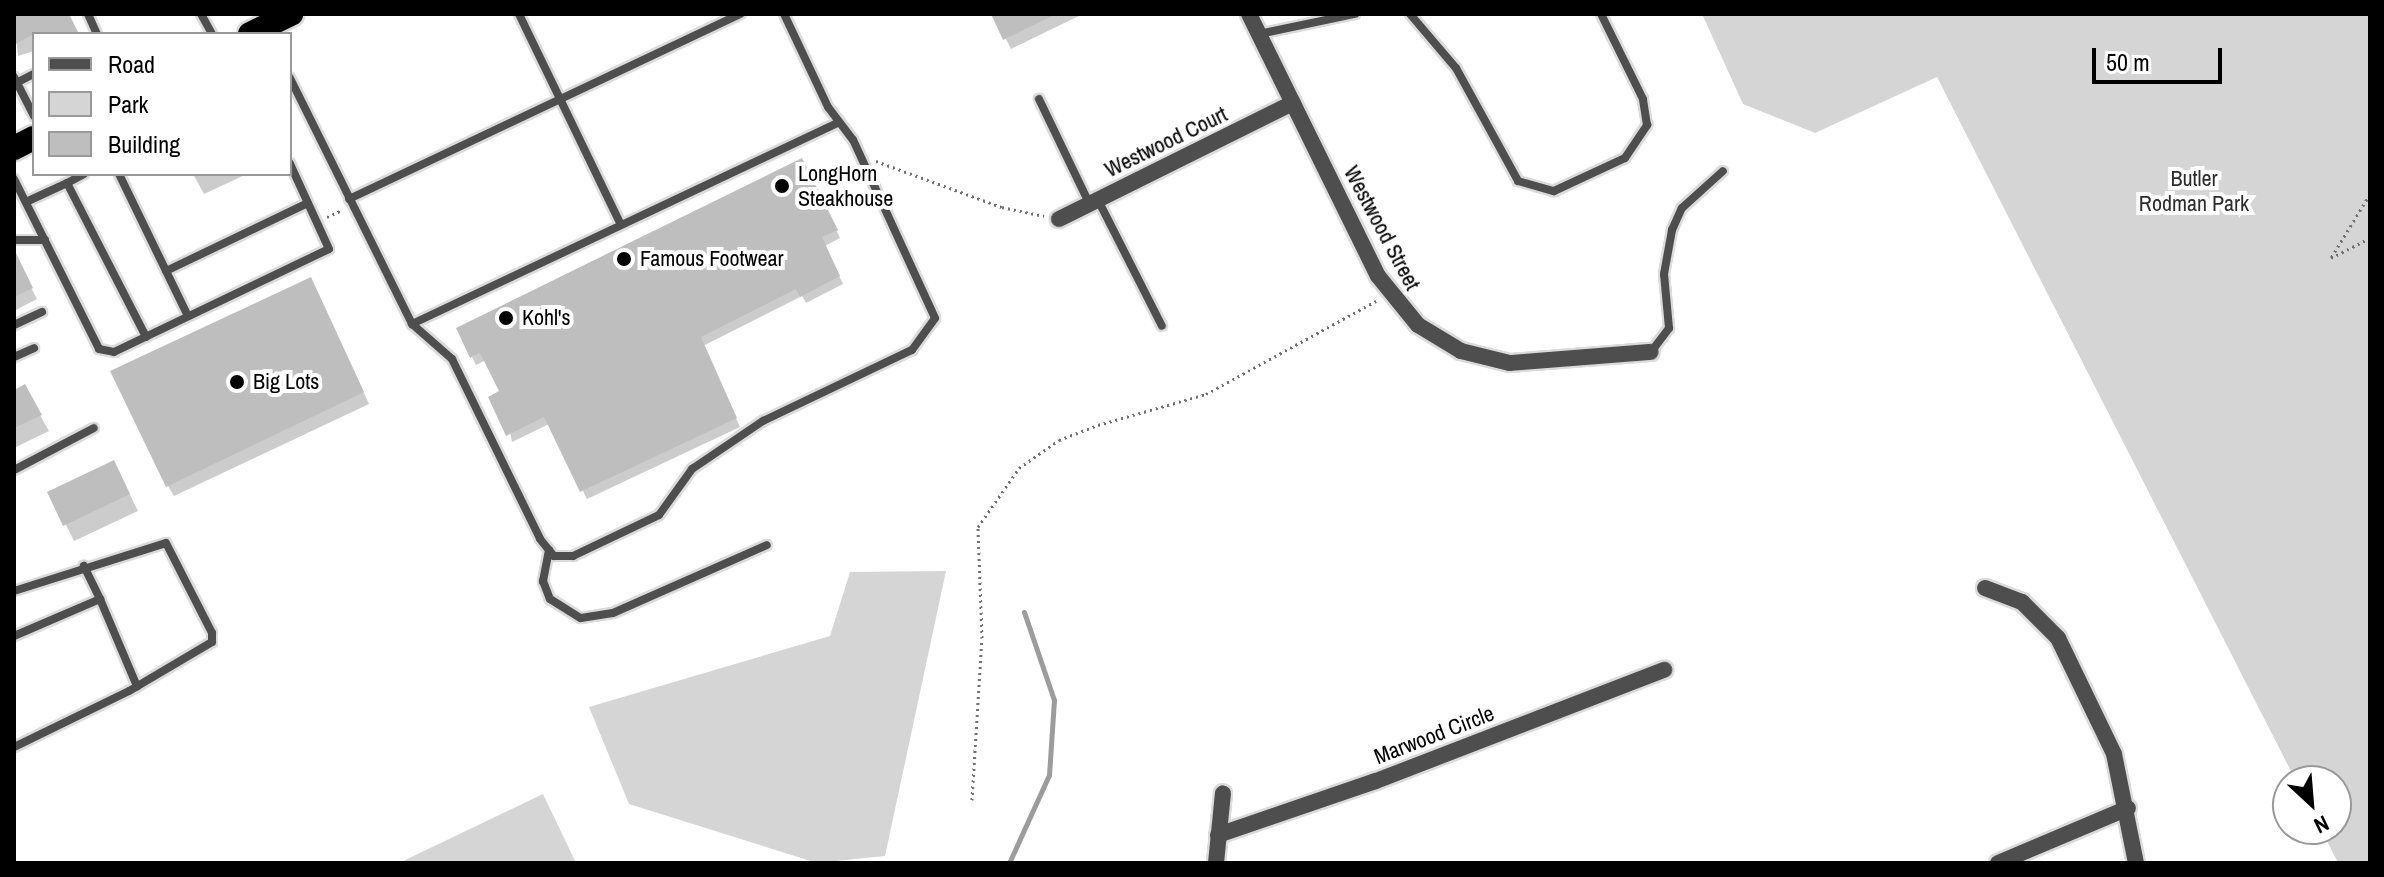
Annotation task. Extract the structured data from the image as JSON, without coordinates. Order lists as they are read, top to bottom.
{
  "streets": {
    "street": ["Westwood Court", "Westwood Street", "Marwood Circle"]
  },
  "crossings": [
    ["Westwood Court", "Westwood Street"]
  ],
  "parks": ["Butler Rodman Park"],
  "places": [
    "LongHorn Steakhouse",
    "Famous Footwear",
    "Kohl's",
    "Big Lots"
  ],
  "legend": ["Road", "Park", "Building"],
  "scale_bar": "50 m",
  "north": "bottom right"
}
